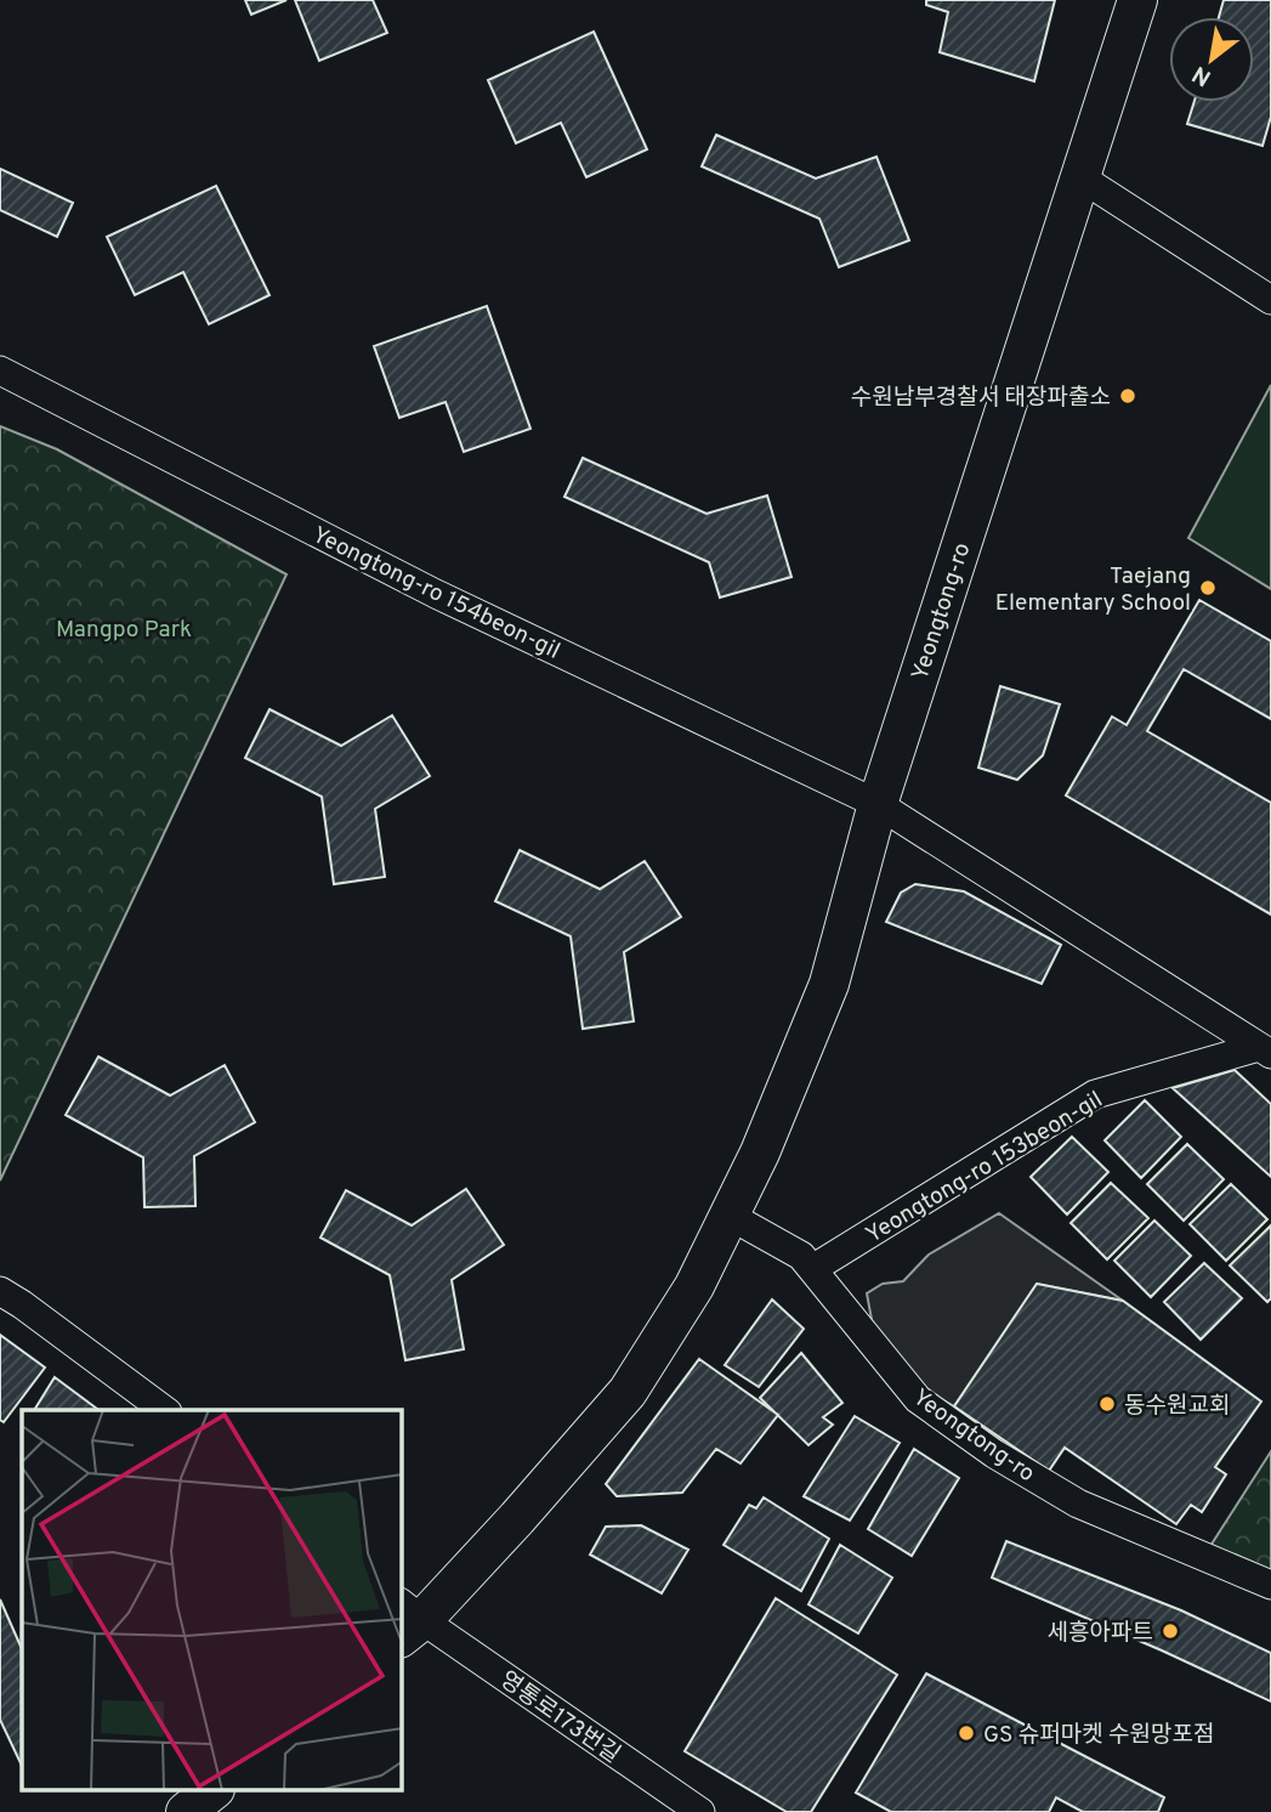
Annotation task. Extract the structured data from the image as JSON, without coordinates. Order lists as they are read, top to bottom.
{
  "streets": {
    "main road": ["Yeongtong-ro"],
    "street": ["Yeongtong-ro 154beon-gil", "Yeongtong-ro 153beon-gil", "영통로173번길"]
  },
  "crossings": [
    ["Yeongtong-ro 154beon-gil", "Yeongtong-ro"],
    ["Yeongtong-ro 154beon-gil", "Yeongtong-ro 153beon-gil"],
    ["Yeongtong-ro", "Yeongtong-ro 153beon-gil"],
    ["Yeongtong-ro", "영통로173번길"]
  ],
  "parks": ["Mangpo Park"],
  "places": [
    "수원남부경찰서 태장파출소",
    "Taejang Elementary School",
    "동수원교회",
    "세흥아파트",
    "GS 슈퍼마켓 수원망포점"
  ],
  "north": "bottom left"
}
